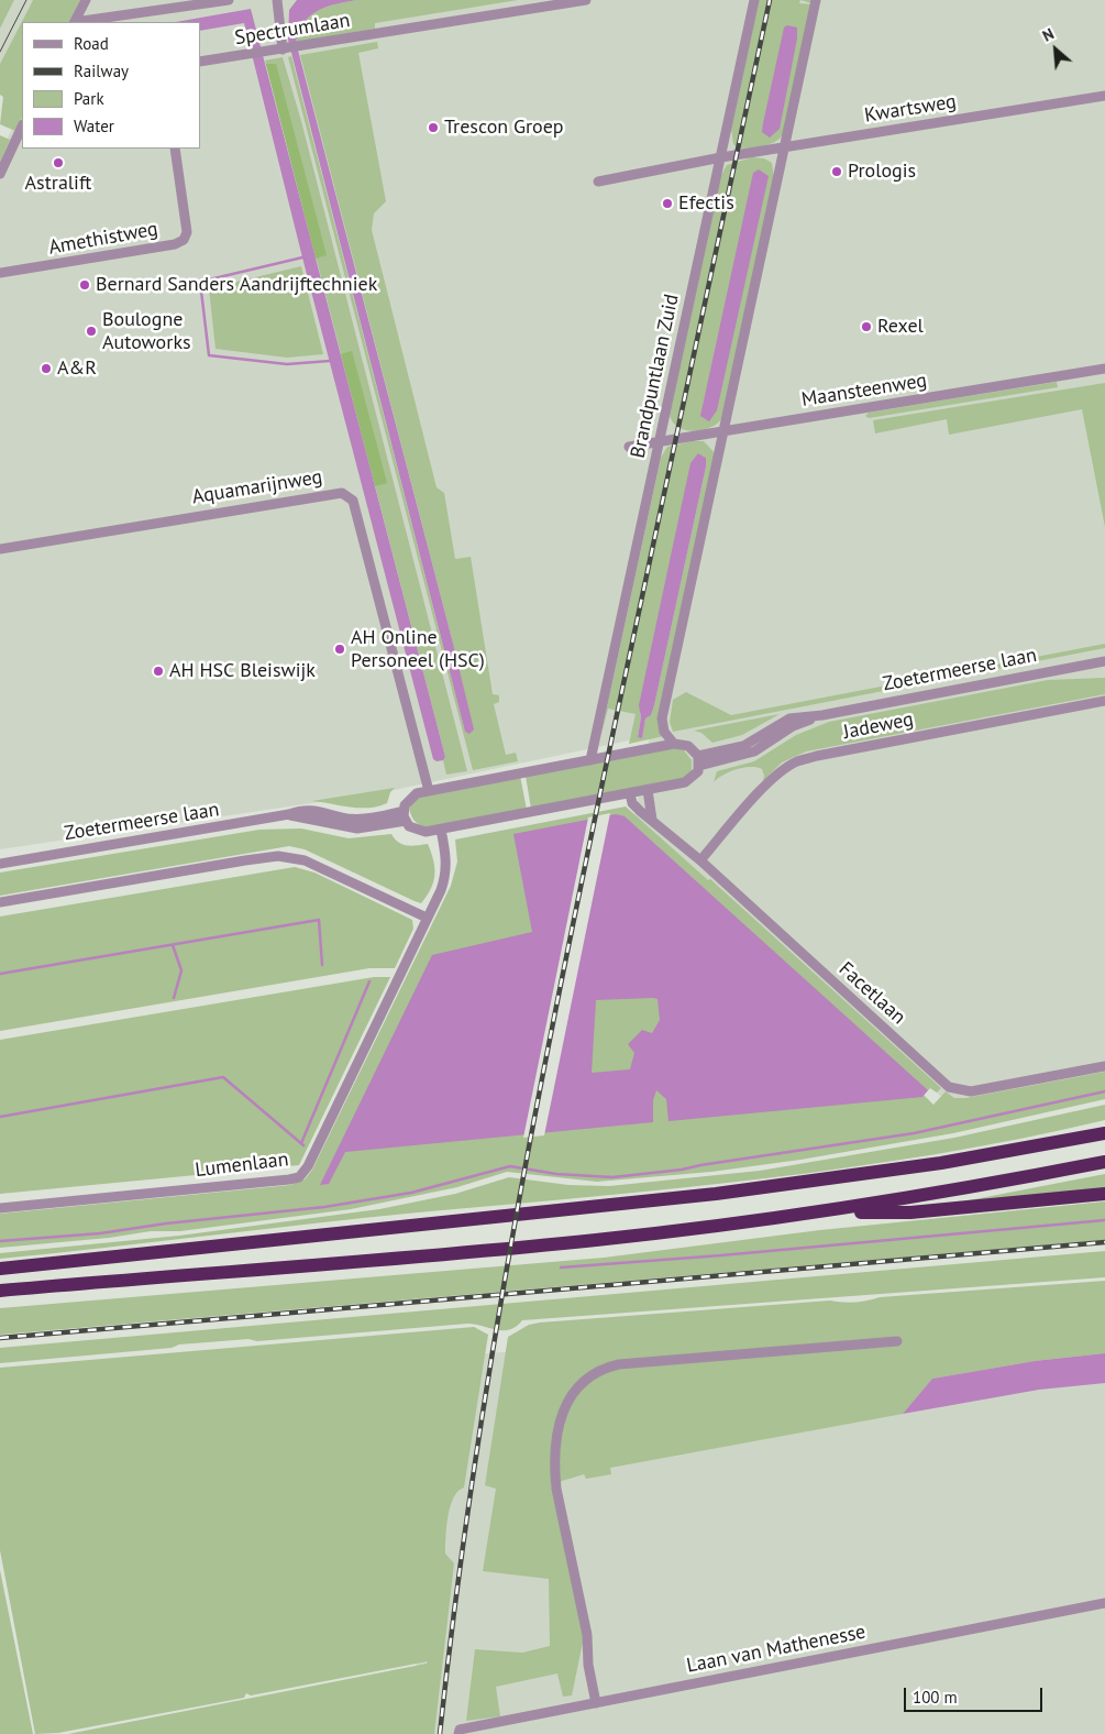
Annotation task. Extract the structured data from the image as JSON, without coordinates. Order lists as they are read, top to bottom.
{
  "streets": {
    "street": [
      "Spectrumlaan",
      "Kwartsweg",
      "Amethistweg",
      "Brandpuntlaan Zuid",
      "Maansteenweg",
      "Aquamarijnweg",
      "Zoetermeerse laan",
      "Jadeweg",
      "Facetlaan",
      "Lumenlaan",
      "Laan van Mathenesse"
    ]
  },
  "crossings": [
    ["Kwartsweg", "Brandpuntlaan Zuid"],
    ["Brandpuntlaan Zuid", "Maansteenweg"],
    ["Jadeweg", "Facetlaan"]
  ],
  "places": [
    "Trescon Groep",
    "Astralift",
    "Prologis",
    "Efectis",
    "Bernard Sanders Aandrijftechniek",
    "Rexel",
    "Boulogne Autoworks",
    "A&R",
    "AH Online Personeel (HSC)",
    "AH HSC Bleiswijk"
  ],
  "legend": [
    "Road",
    "Railway",
    "Park",
    "Water"
  ],
  "scale_bar": "100 m",
  "north": "top left"
}
